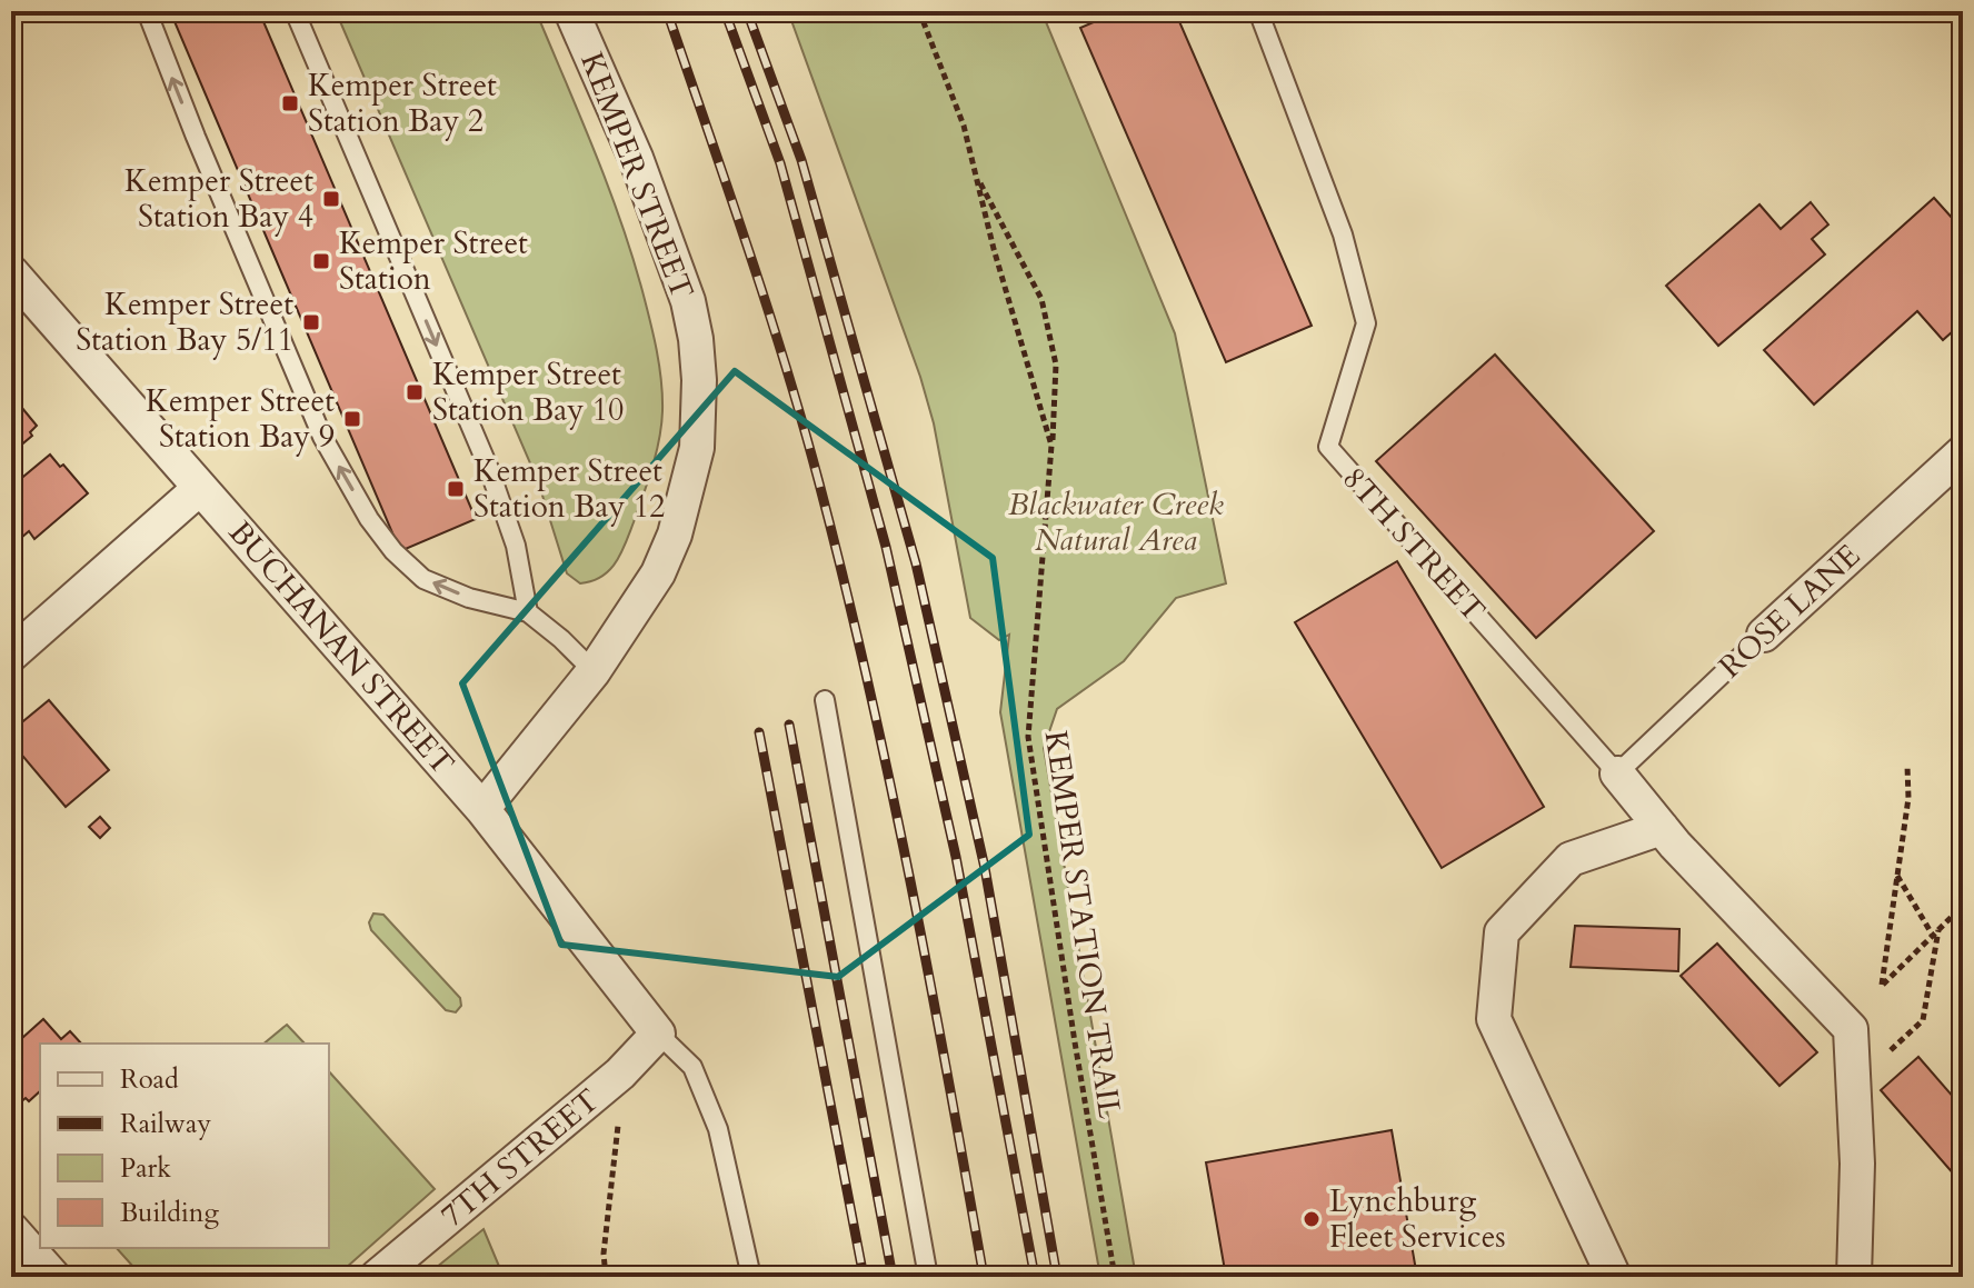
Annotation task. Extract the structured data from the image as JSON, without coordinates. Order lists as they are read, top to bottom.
{
  "streets": {
    "street": [
      "KEMPER STREET",
      "8TH STREET",
      "ROSE LANE",
      "BUCHANAN STREET",
      "7TH STREET"
    ],
    "path": ["KEMPER STATION TRAIL"]
  },
  "crossings": [
    ["KEMPER STREET", "BUCHANAN STREET"],
    ["8TH STREET", "ROSE LANE"],
    ["BUCHANAN STREET", "7TH STREET"]
  ],
  "parks": ["Blackwater Creek Natural Area"],
  "places": {
    "transit": [
      "Kemper Street Station Bay 2",
      "Kemper Street Station Bay 4",
      "Kemper Street Station",
      "Kemper Street Station Bay 5/11",
      "Kemper Street Station Bay 10",
      "Kemper Street Station Bay 9",
      "Kemper Street Station Bay 12"
    ],
    "other": ["Lynchburg Fleet Services"]
  },
  "legend": [
    "Road",
    "Railway",
    "Park",
    "Building"
  ]
}
